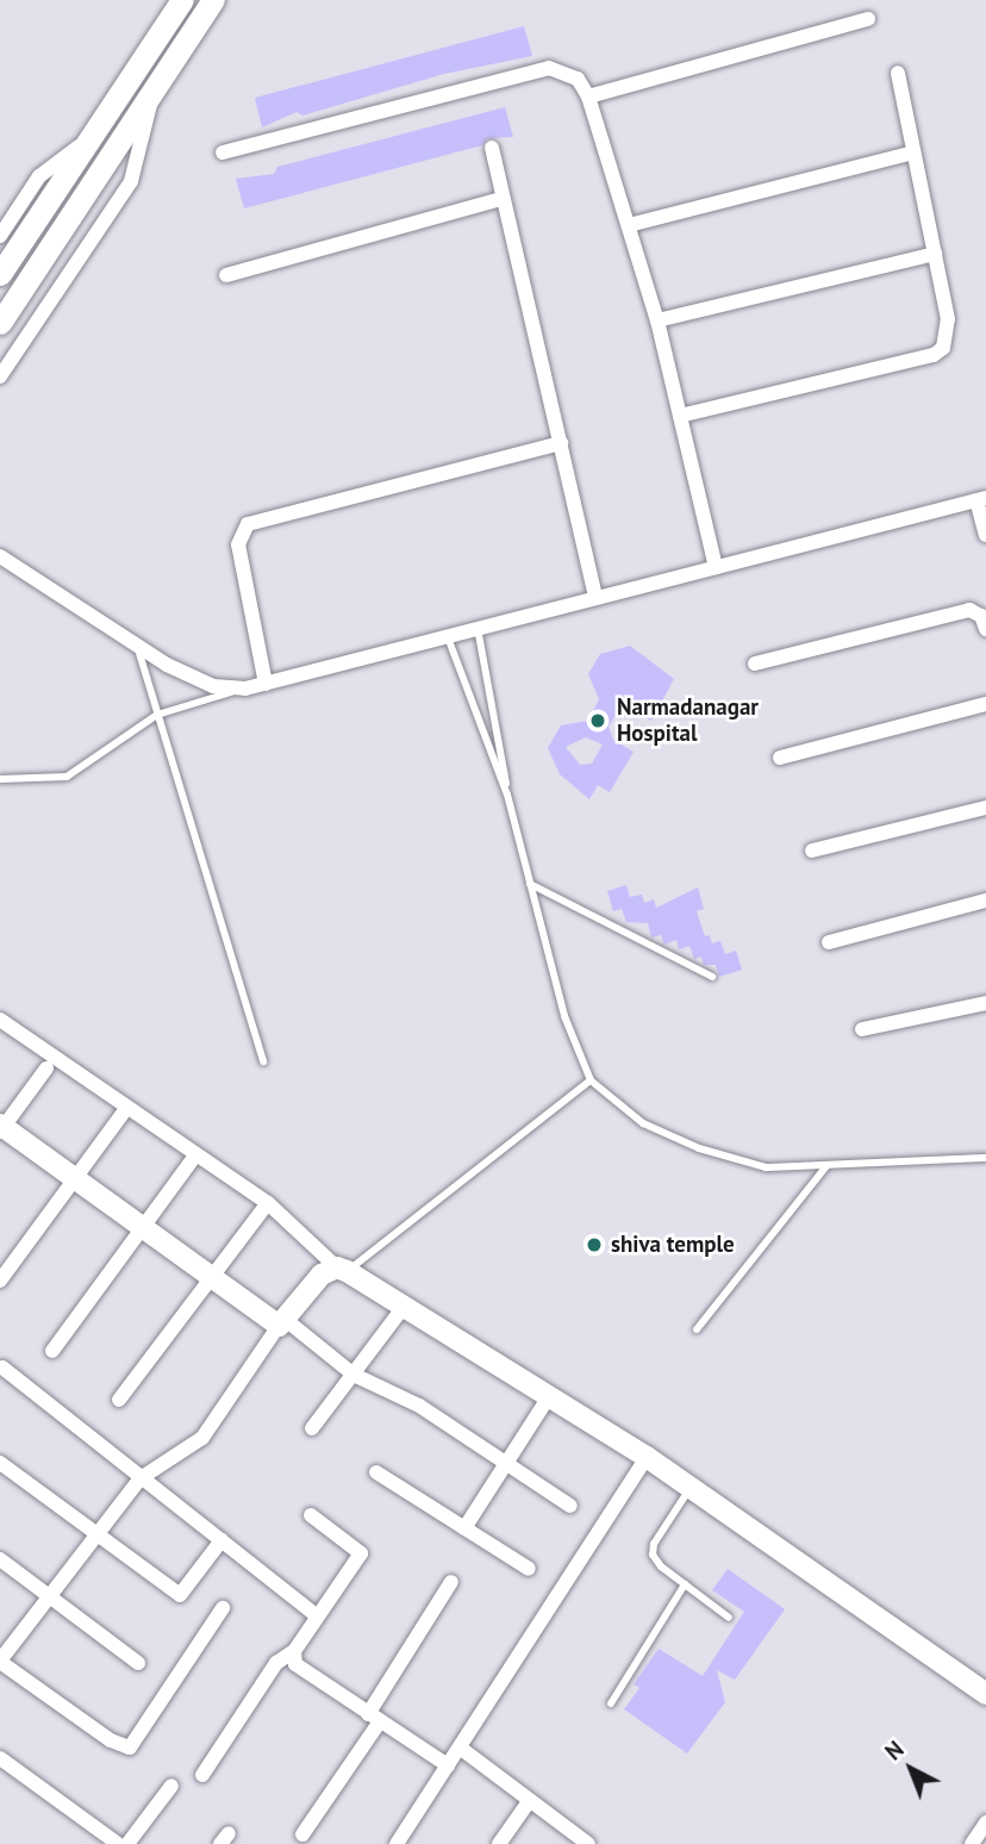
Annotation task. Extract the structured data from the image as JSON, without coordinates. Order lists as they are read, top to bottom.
{
  "places": ["Narmadanagar Hospital", "shiva temple"],
  "north": "top left"
}
